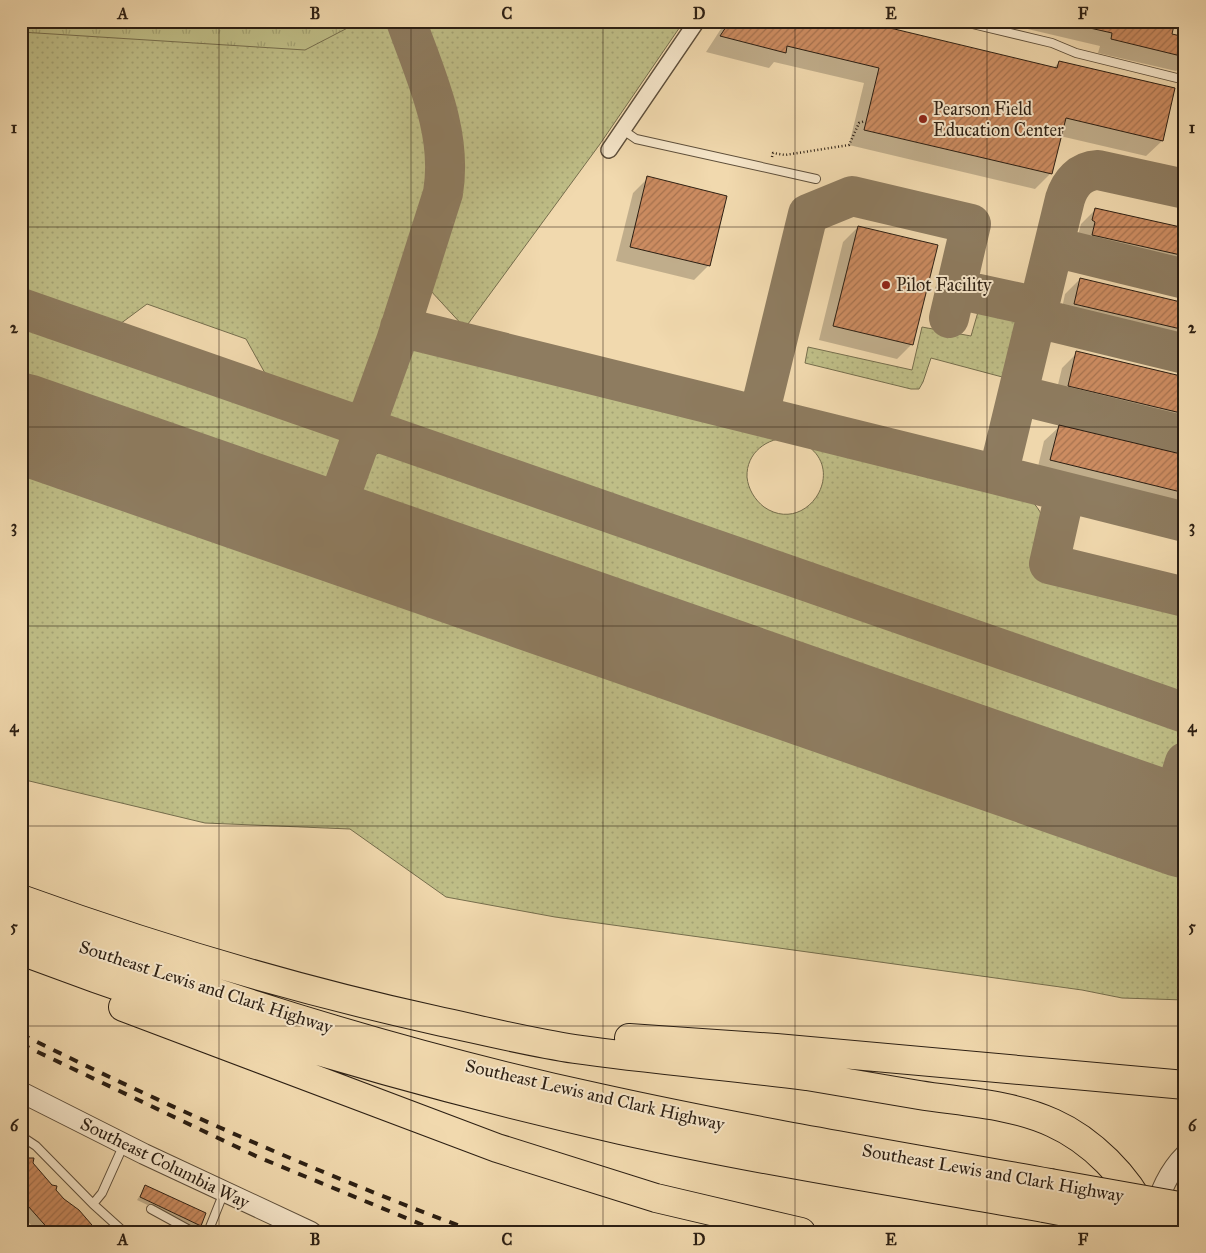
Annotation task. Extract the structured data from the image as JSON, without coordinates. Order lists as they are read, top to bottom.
{
  "streets": {
    "highway": ["Southeast Lewis and Clark Highway"],
    "street": ["Southeast Columbia Way"]
  },
  "places": ["Pearson Field Education Center", "Pilot Facility"],
  "grid": {
    "columns": [
      "A",
      "B",
      "C",
      "D",
      "E",
      "F"
    ],
    "rows": [
      "1",
      "2",
      "3",
      "4",
      "5",
      "6"
    ]
  }
}
